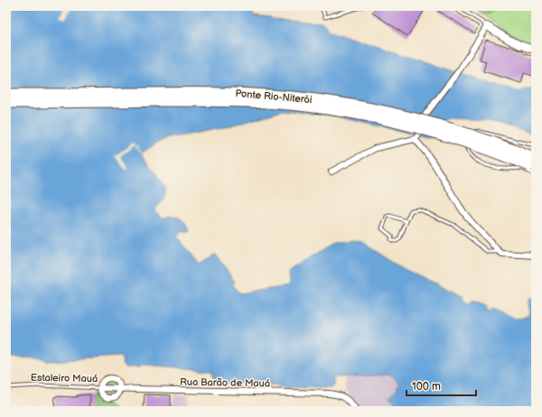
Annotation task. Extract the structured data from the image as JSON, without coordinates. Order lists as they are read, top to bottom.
{
  "streets": {
    "highway": ["Ponte Rio-Niterói"],
    "street": ["Estaleiro Mauá", "Rua Barão de Mauá"]
  },
  "crossings": [
    ["Estaleiro Mauá", "Rua Barão de Mauá"]
  ],
  "scale_bar": "100 m"
}
